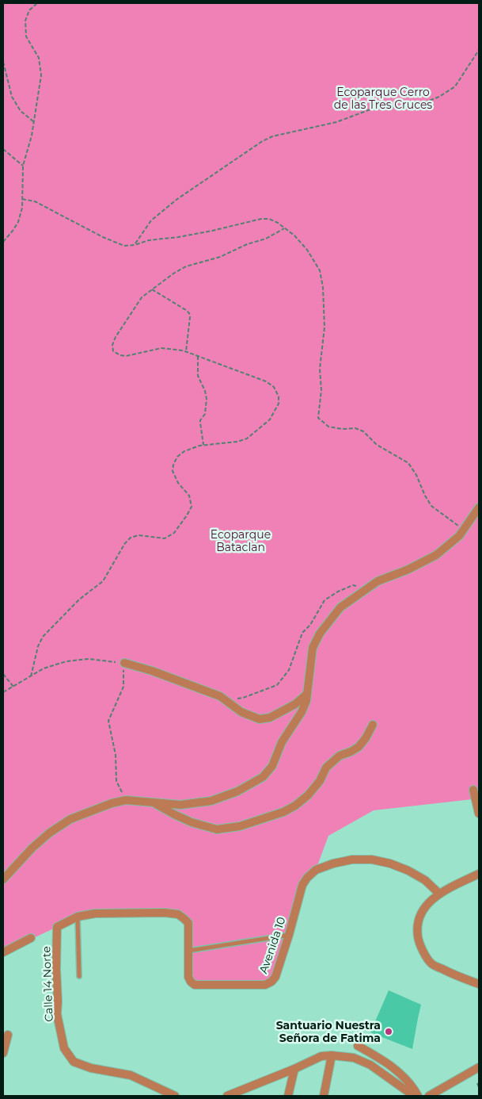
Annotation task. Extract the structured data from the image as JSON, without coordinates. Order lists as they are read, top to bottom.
{
  "streets": {
    "street": ["Avenida 10", "Calle 14 Norte"]
  },
  "crossings": [
    ["Avenida 10", "Calle 14 Norte"]
  ],
  "parks": ["Ecoparque Cerro de las Tres Cruces", "Ecoparque Bataclan"],
  "places": ["Santuario Nuestra Señora de Fatima"]
}
